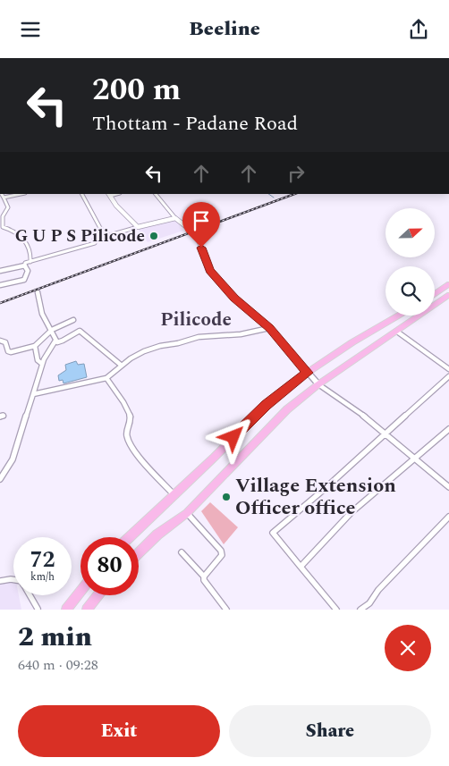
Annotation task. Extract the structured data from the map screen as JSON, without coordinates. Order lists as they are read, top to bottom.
{
  "districts": ["Pilicode"],
  "places": ["G U P S Pilicode", "Village Extension Officer office"],
  "north": "right",
  "page": {
    "header": "Beeline",
    "turn": ["200 m", "Thottam - Padane Road"],
    "speed": "72 km/h",
    "limit": "80",
    "heading": ["2 min", "640 m · 09:28"],
    "buttons": ["Exit", "Share"]
  }
}
